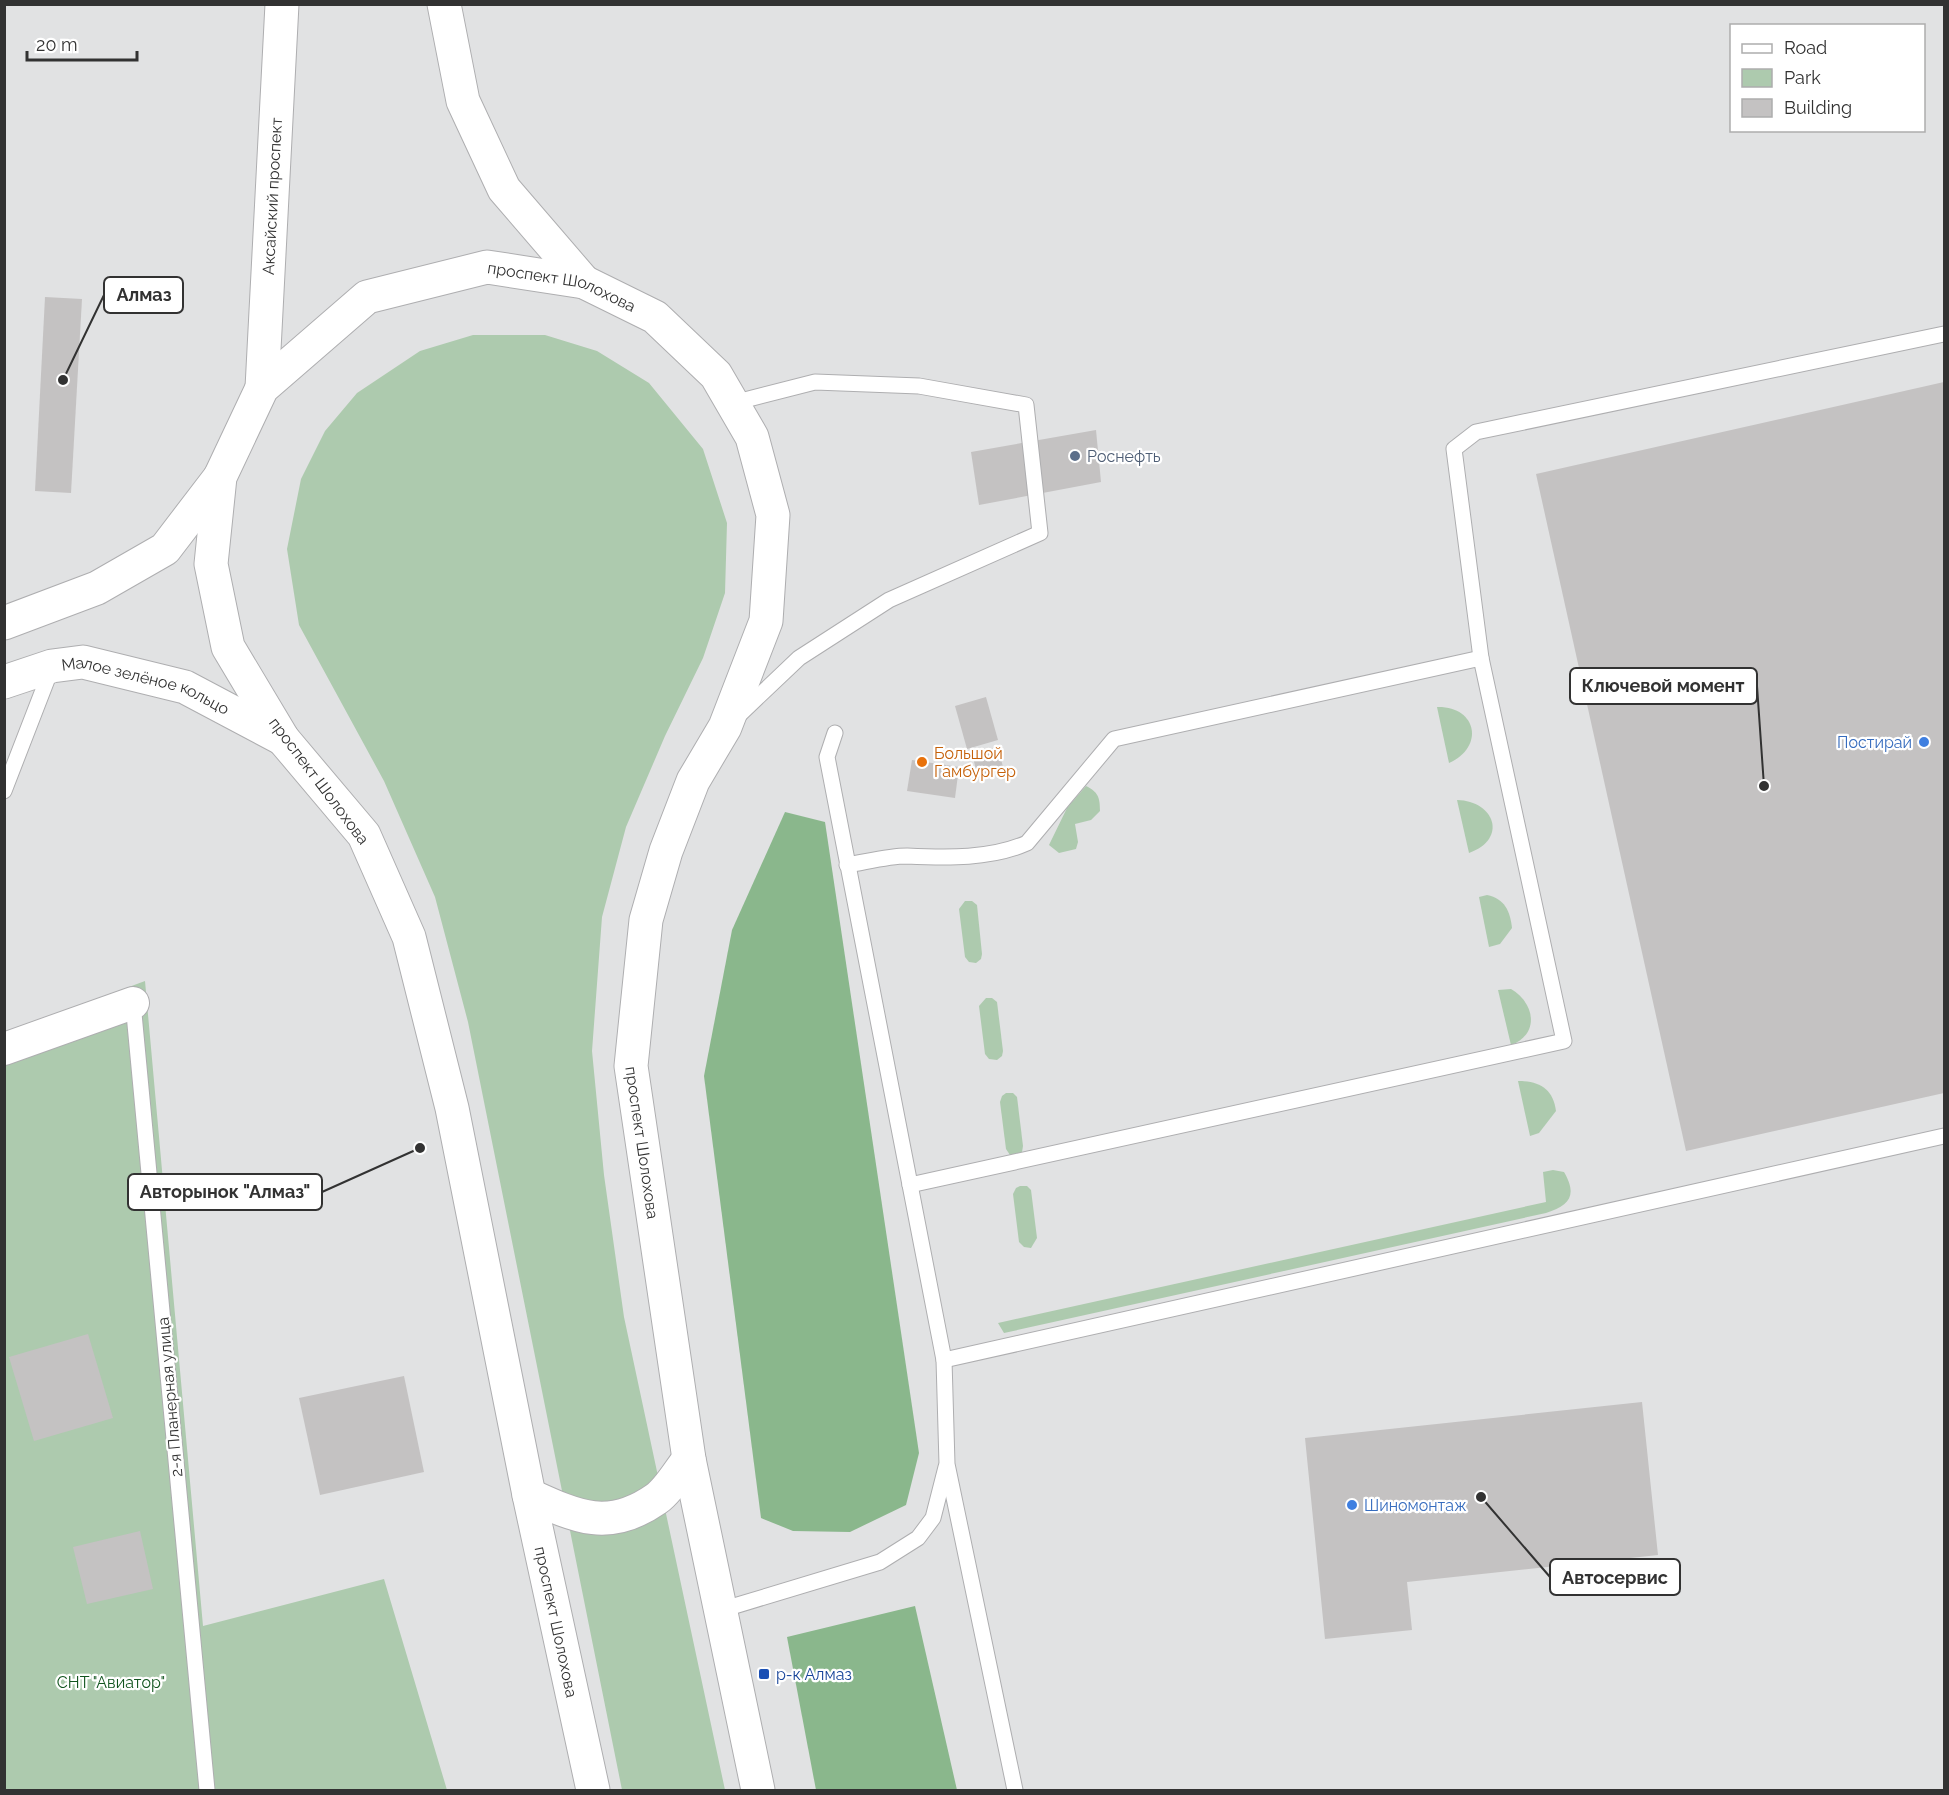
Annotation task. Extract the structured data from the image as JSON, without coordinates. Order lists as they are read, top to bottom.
{
  "streets": {
    "main road": ["Аксайский проспект", "проспект Шолохова", "Малое зелёное кольцо"],
    "lane": ["2-я Планерная улица"]
  },
  "crossings": [
    ["Аксайский проспект", "проспект Шолохова"],
    ["проспект Шолохова", "Малое зелёное кольцо"]
  ],
  "parks": ["СНТ \"Авиатор\""],
  "places": {
    "other": [
      "Алмаз",
      "Роснефть",
      "Постирай",
      "Большой Гамбургер",
      "Ключевой момент",
      "Авторынок \"Алмаз\"",
      "Автосервис",
      "Шиномонтаж"
    ],
    "transit": ["р-к Алмаз"]
  },
  "legend": ["Road", "Park", "Building"],
  "scale_bar": "20 m"
}
